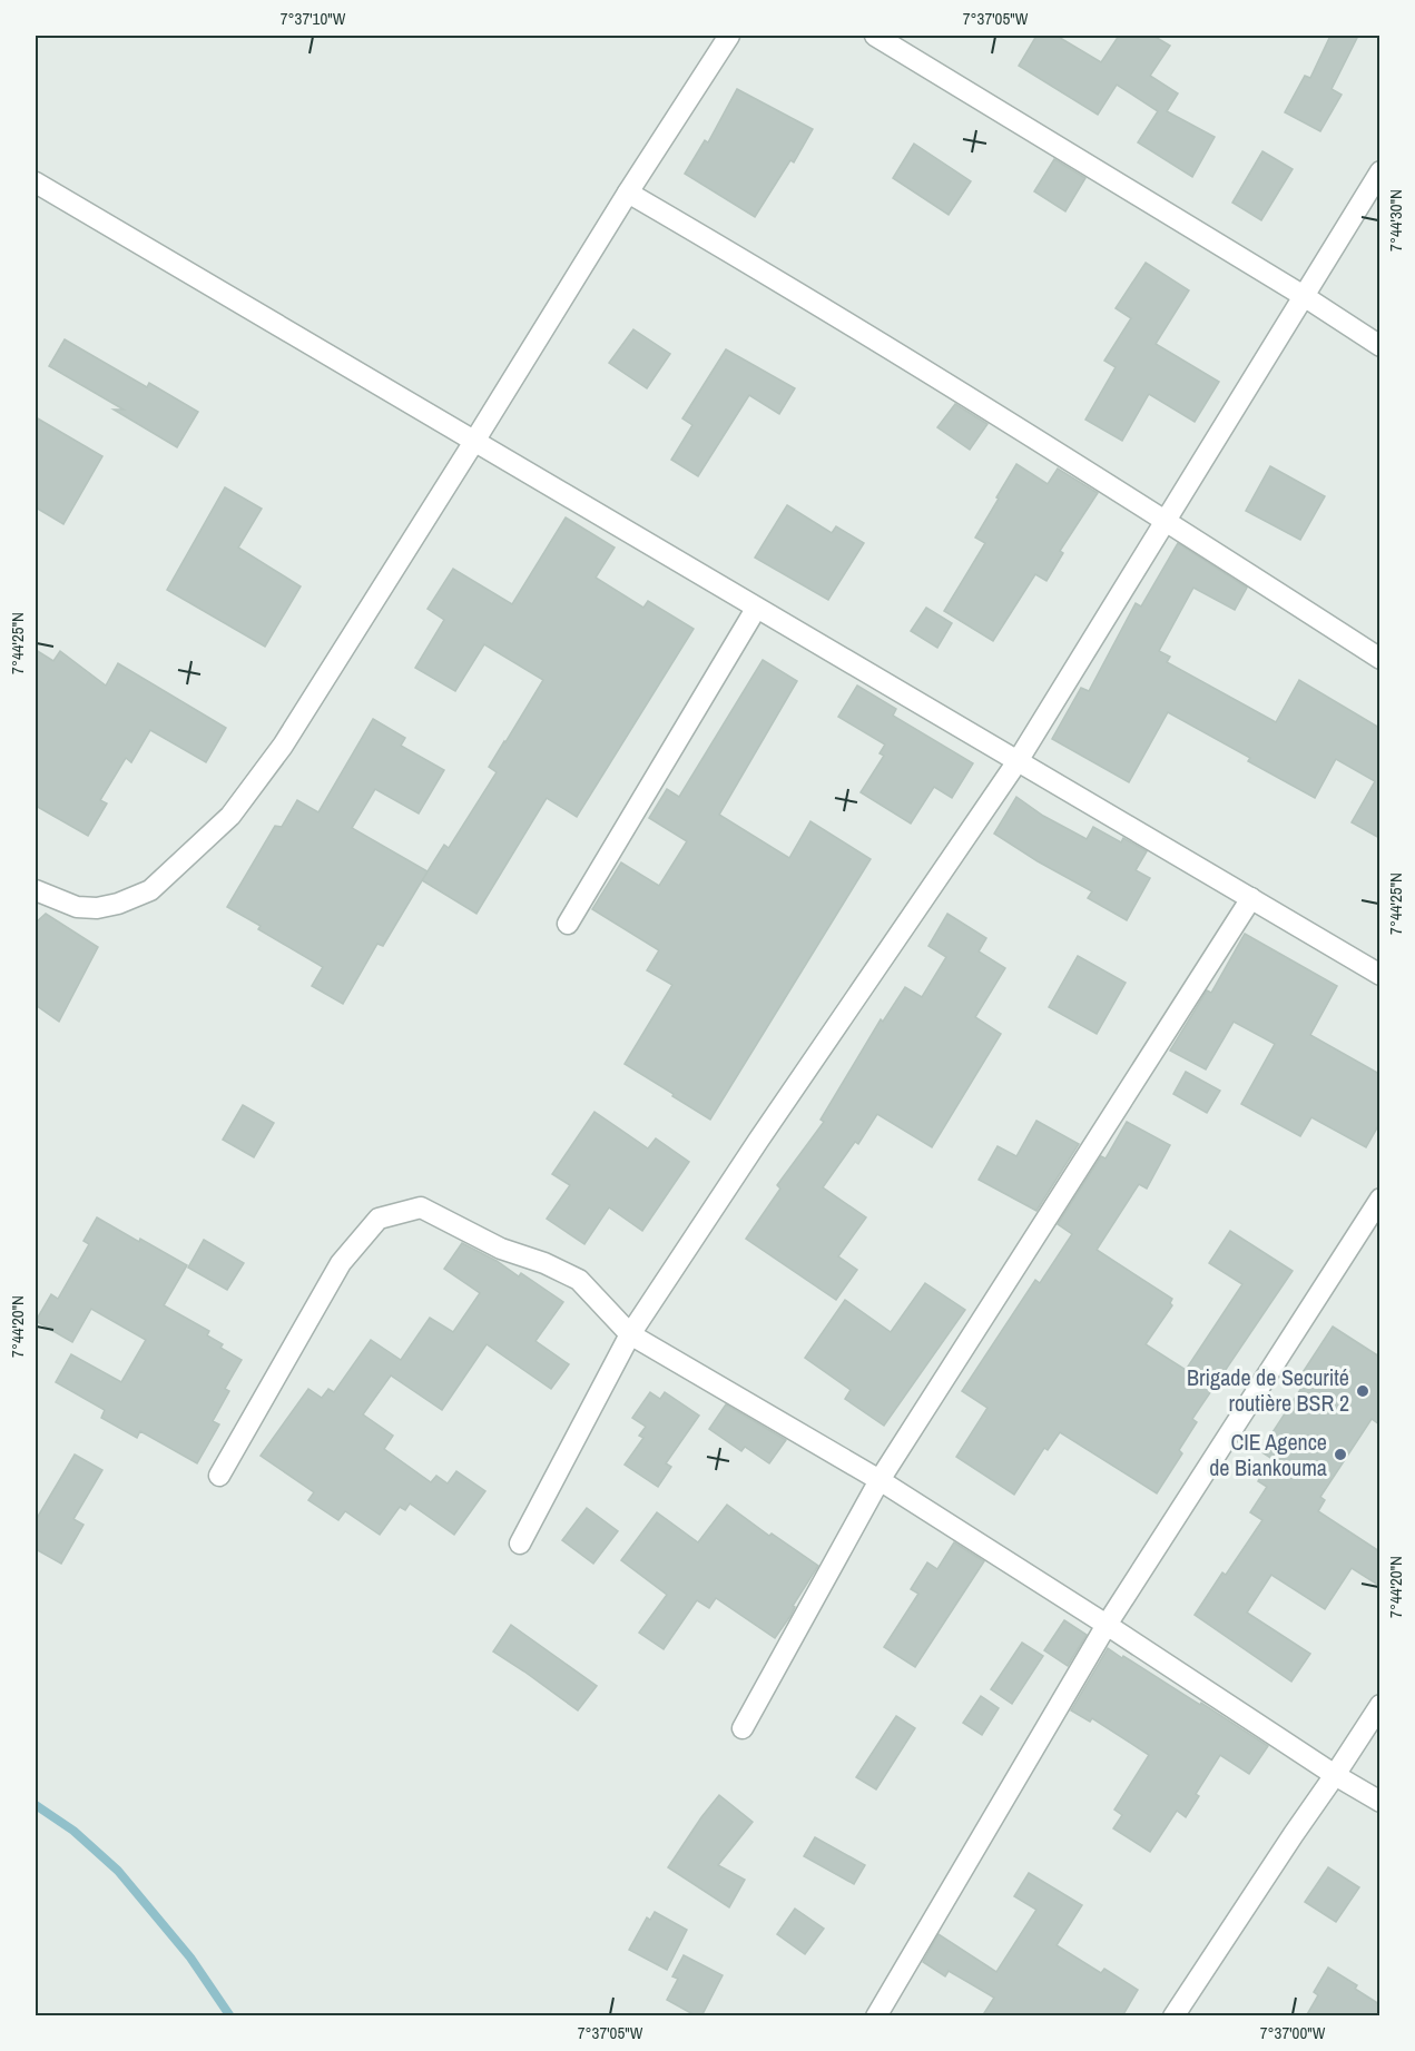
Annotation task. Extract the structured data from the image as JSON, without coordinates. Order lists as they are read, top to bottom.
{
  "places": ["Brigade de Securité routière BSR 2", "CIE Agence de Biankouma"],
  "coordinates": [
    "7°37'10\"W",
    "7°37'05\"W",
    "7°44'30\"N",
    "7°44'25\"N",
    "7°44'20\"N",
    "7°37'00\"W"
  ]
}
